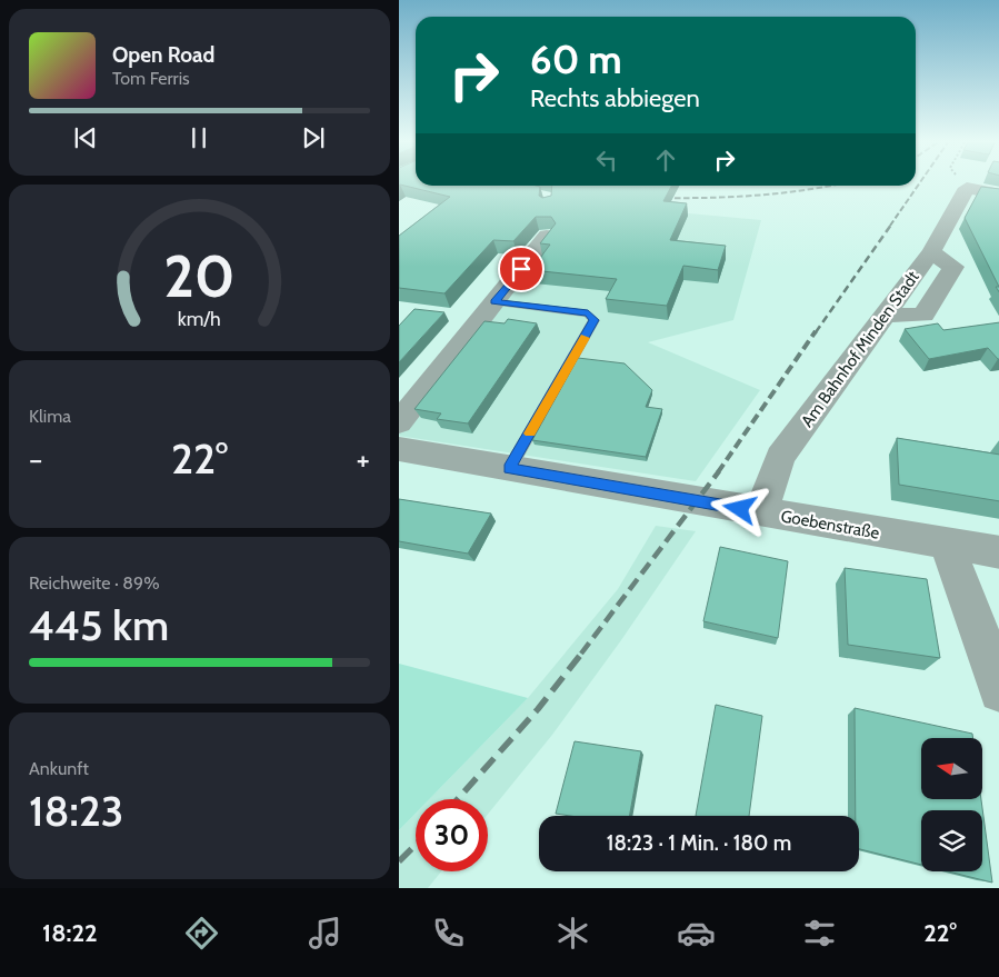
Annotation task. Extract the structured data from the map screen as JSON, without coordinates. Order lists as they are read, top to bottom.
{
  "streets": {
    "street": ["Am Bahnhof Minden Stadt", "Goebenstraße"]
  },
  "crossings": [
    ["Am Bahnhof Minden Stadt", "Goebenstraße"]
  ],
  "north": "left",
  "page": {
    "turn": ["60 m", "Rechts abbiegen"],
    "song": ["Open Road", "Tom Ferris"],
    "tile": [
      "Klima",
      ["Reichweite · 89%", "445 km"],
      ["Ankunft", "18:23"]
    ],
    "heat": ["−", "22°", "+"],
    "limit": "30",
    "trip": "18:23 · 1 Min. · 180 m",
    "tabs": ["18:22", "22°"],
    "gauge": ["20", "km/h"]
  }
}
